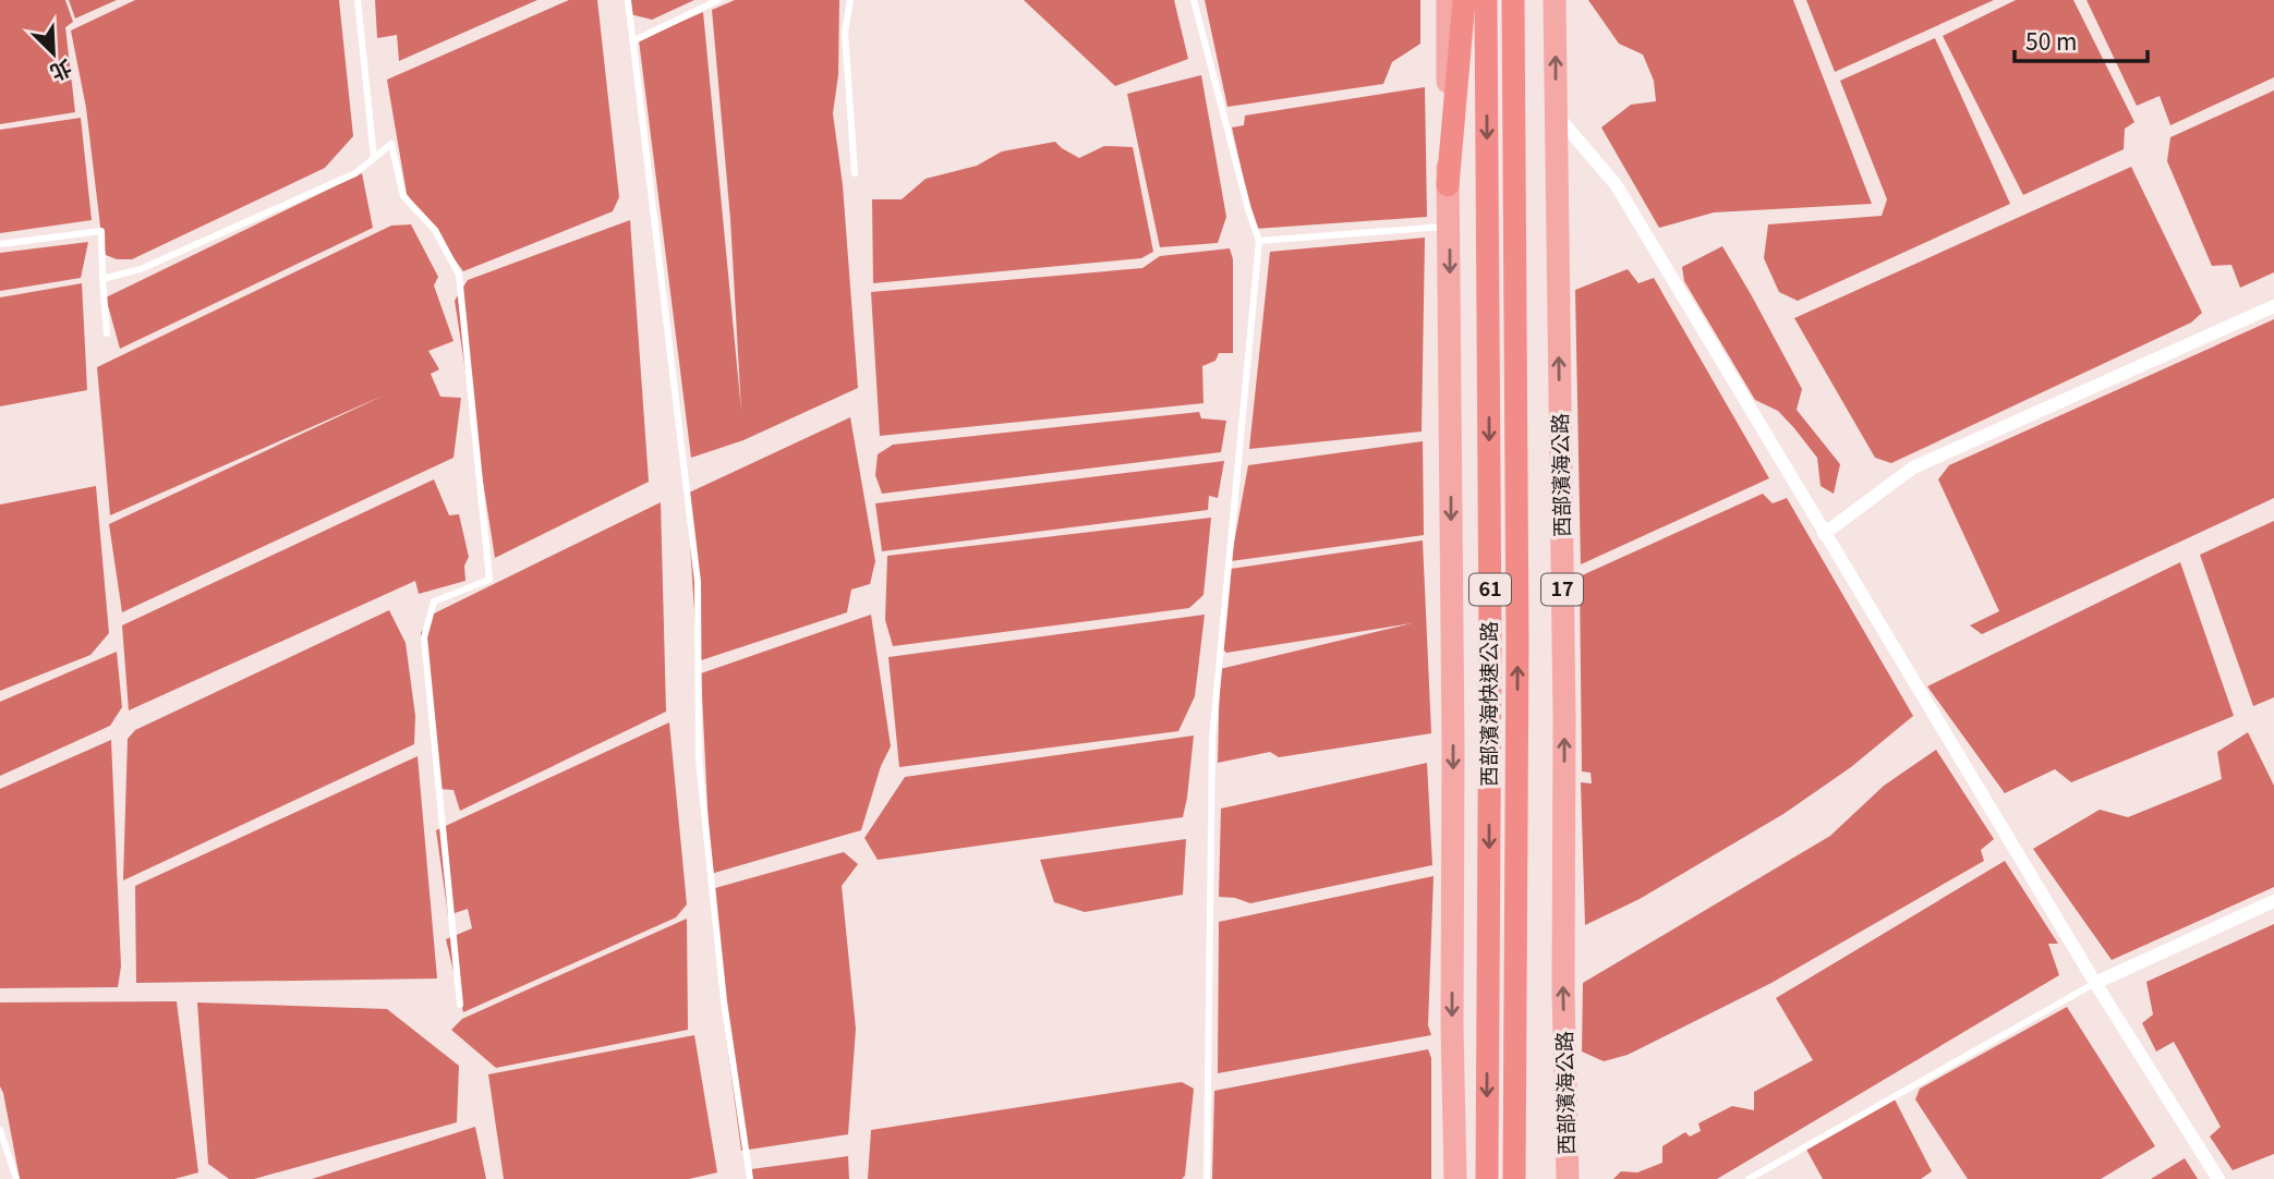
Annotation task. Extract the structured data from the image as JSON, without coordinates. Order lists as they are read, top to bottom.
{
  "streets": {
    "highway": ["61", "西部濱海快速公路"],
    "main road": ["西部濱海公路", "17"]
  },
  "scale_bar": "50 m",
  "north": "bottom right"
}
